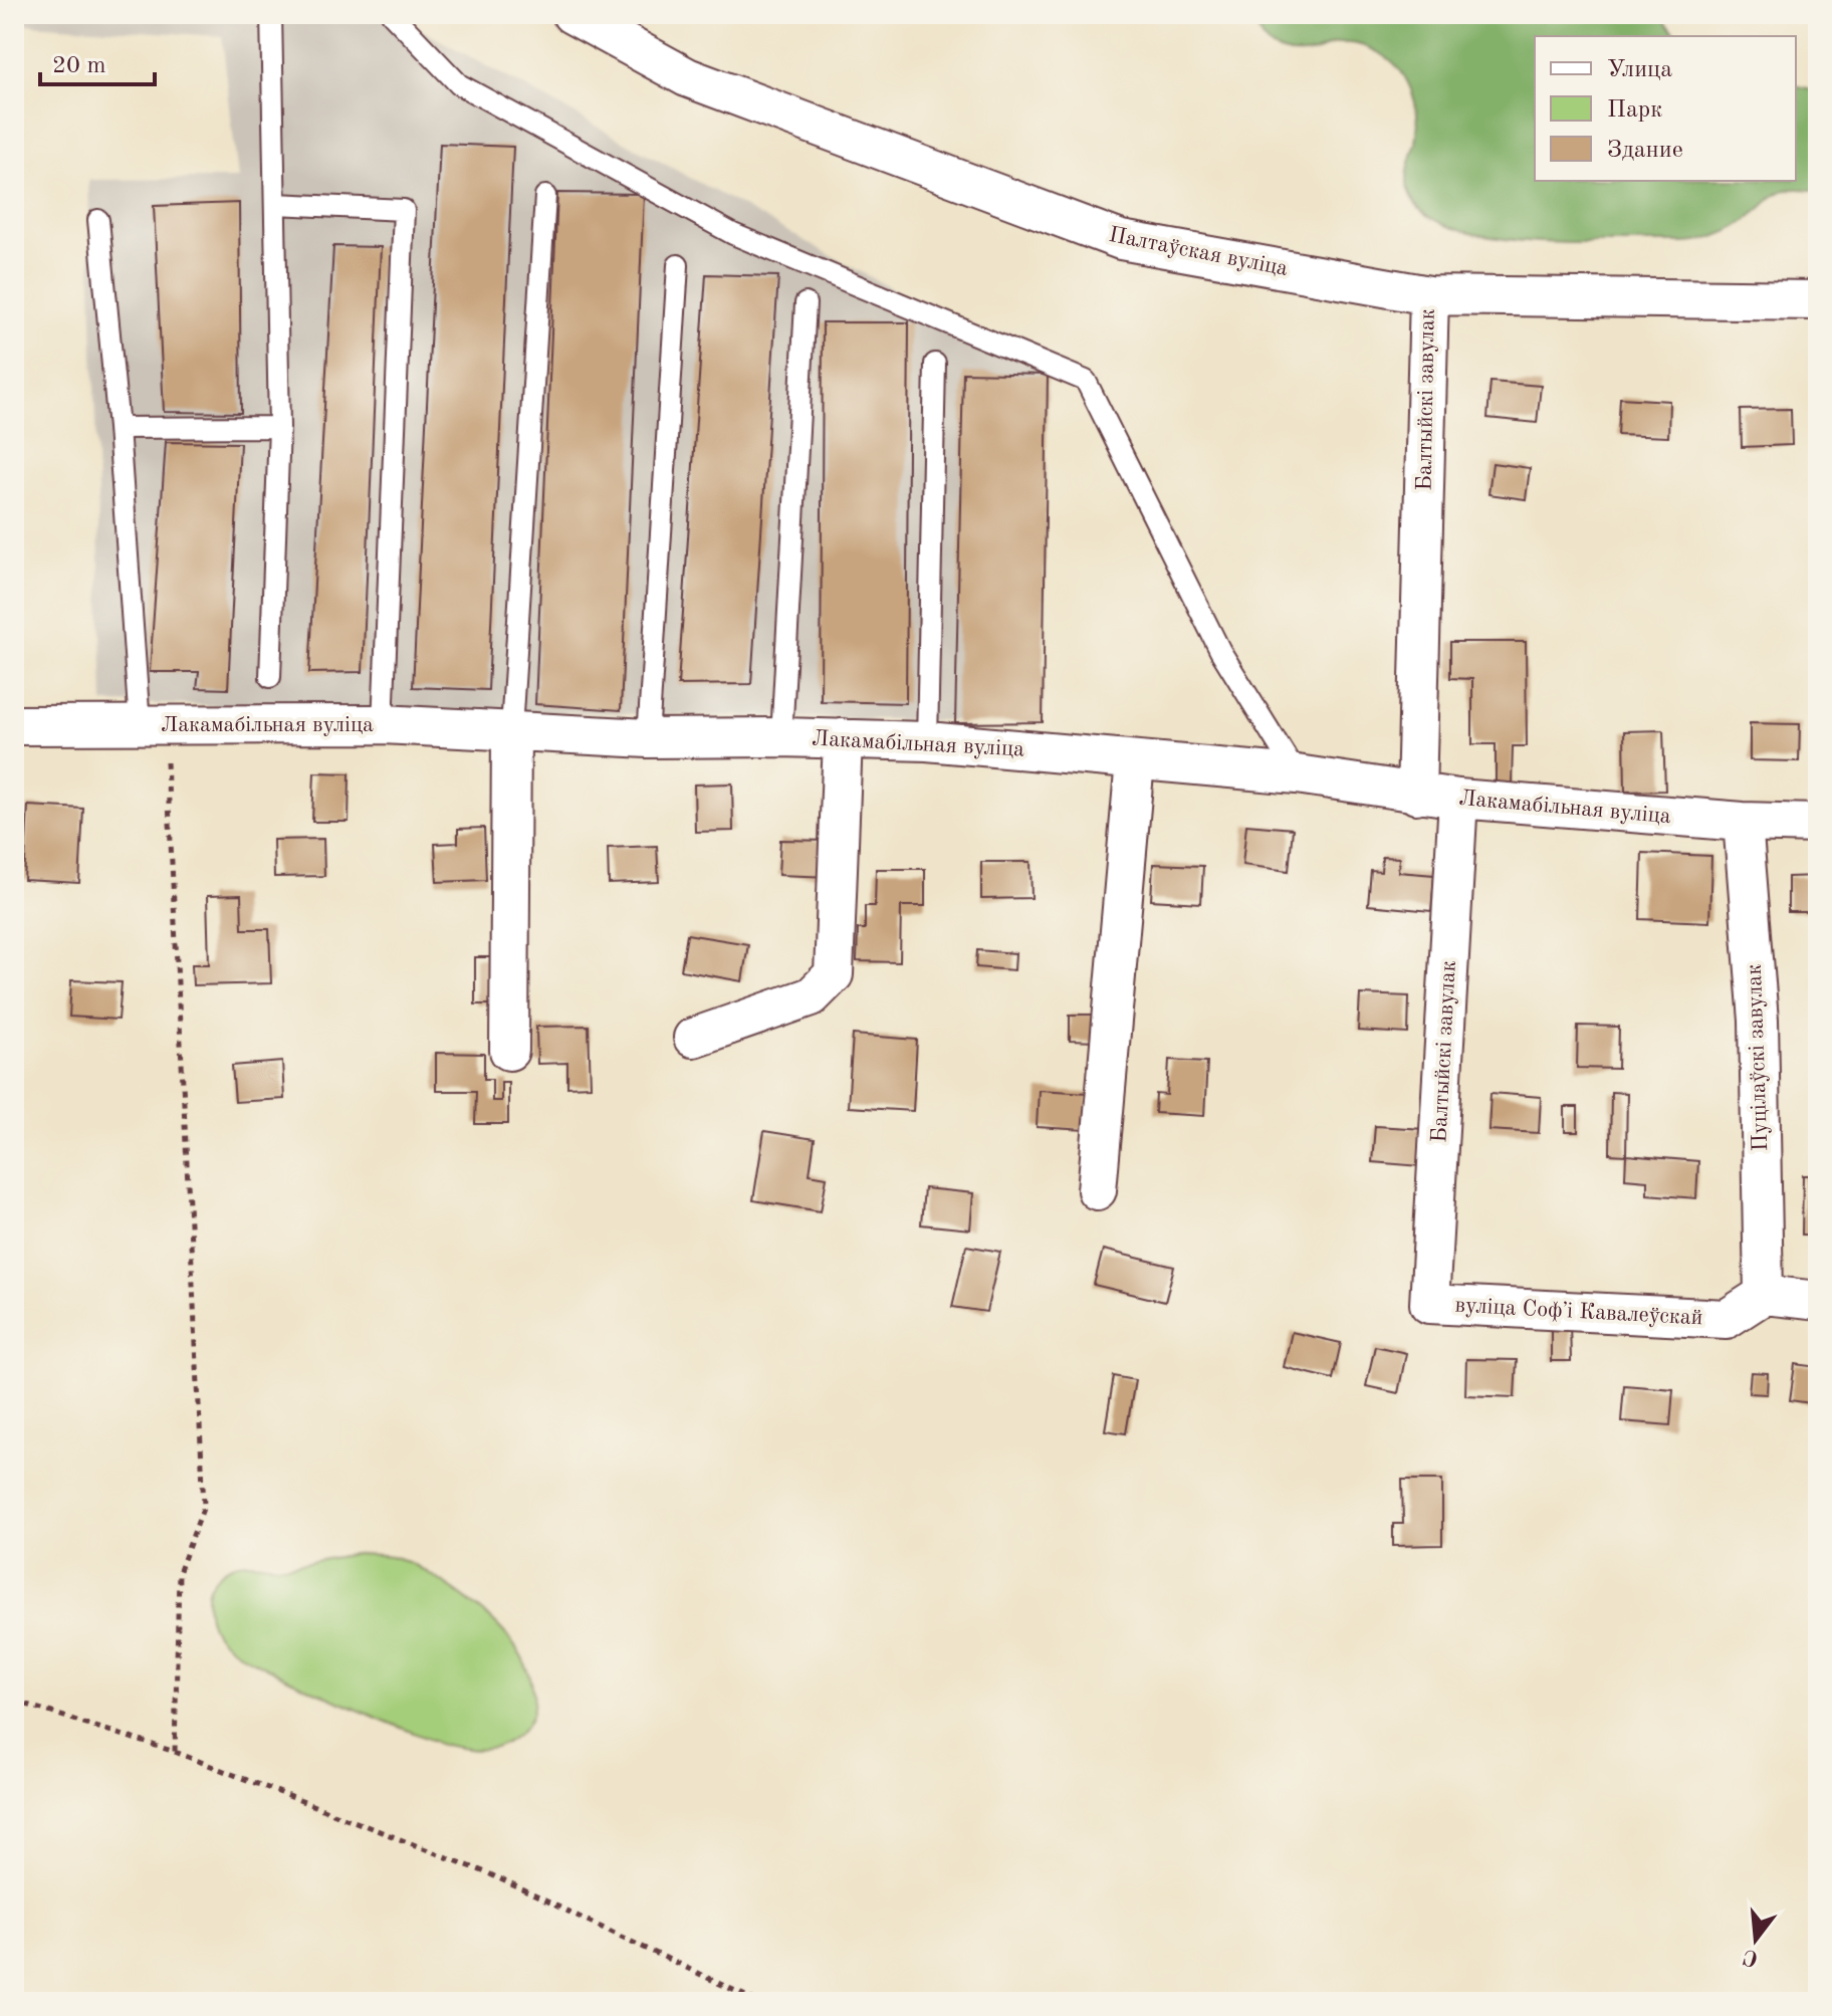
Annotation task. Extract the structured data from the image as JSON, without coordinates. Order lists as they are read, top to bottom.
{
  "streets": {
    "street": [
      "Палтаўская вуліца",
      "Балтыйскі завулак",
      "Лакамабільная вуліца",
      "Пуцілаўскі завулак",
      "вуліца Софʼі Кавалеўскай"
    ]
  },
  "crossings": [
    ["Палтаўская вуліца", "Балтыйскі завулак"],
    ["Балтыйскі завулак", "Лакамабільная вуліца"],
    ["Балтыйскі завулак", "вуліца Софʼі Кавалеўскай"],
    ["Лакамабільная вуліца", "Пуцілаўскі завулак"],
    ["Пуцілаўскі завулак", "вуліца Софʼі Кавалеўскай"]
  ],
  "legend": ["Улица", "Парк", "Здание"],
  "scale_bar": "20 m",
  "north": "bottom"
}
